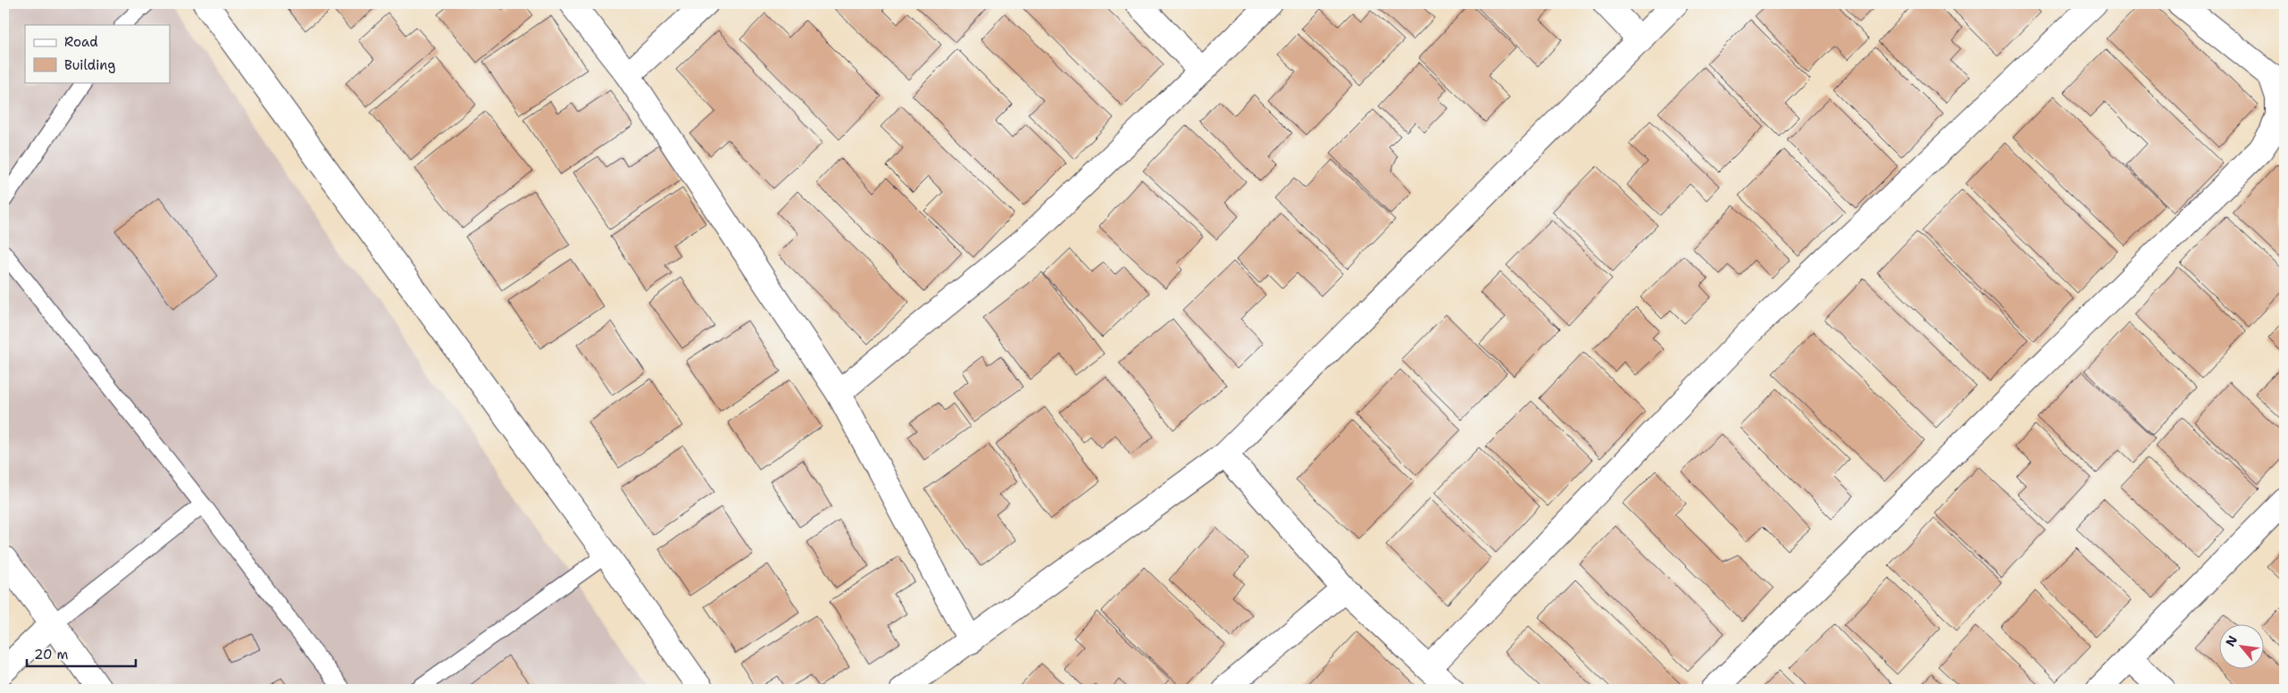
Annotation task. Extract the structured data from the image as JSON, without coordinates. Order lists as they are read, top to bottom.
{
  "legend": ["Road", "Building"],
  "scale_bar": "20 m",
  "north": "top left"
}
